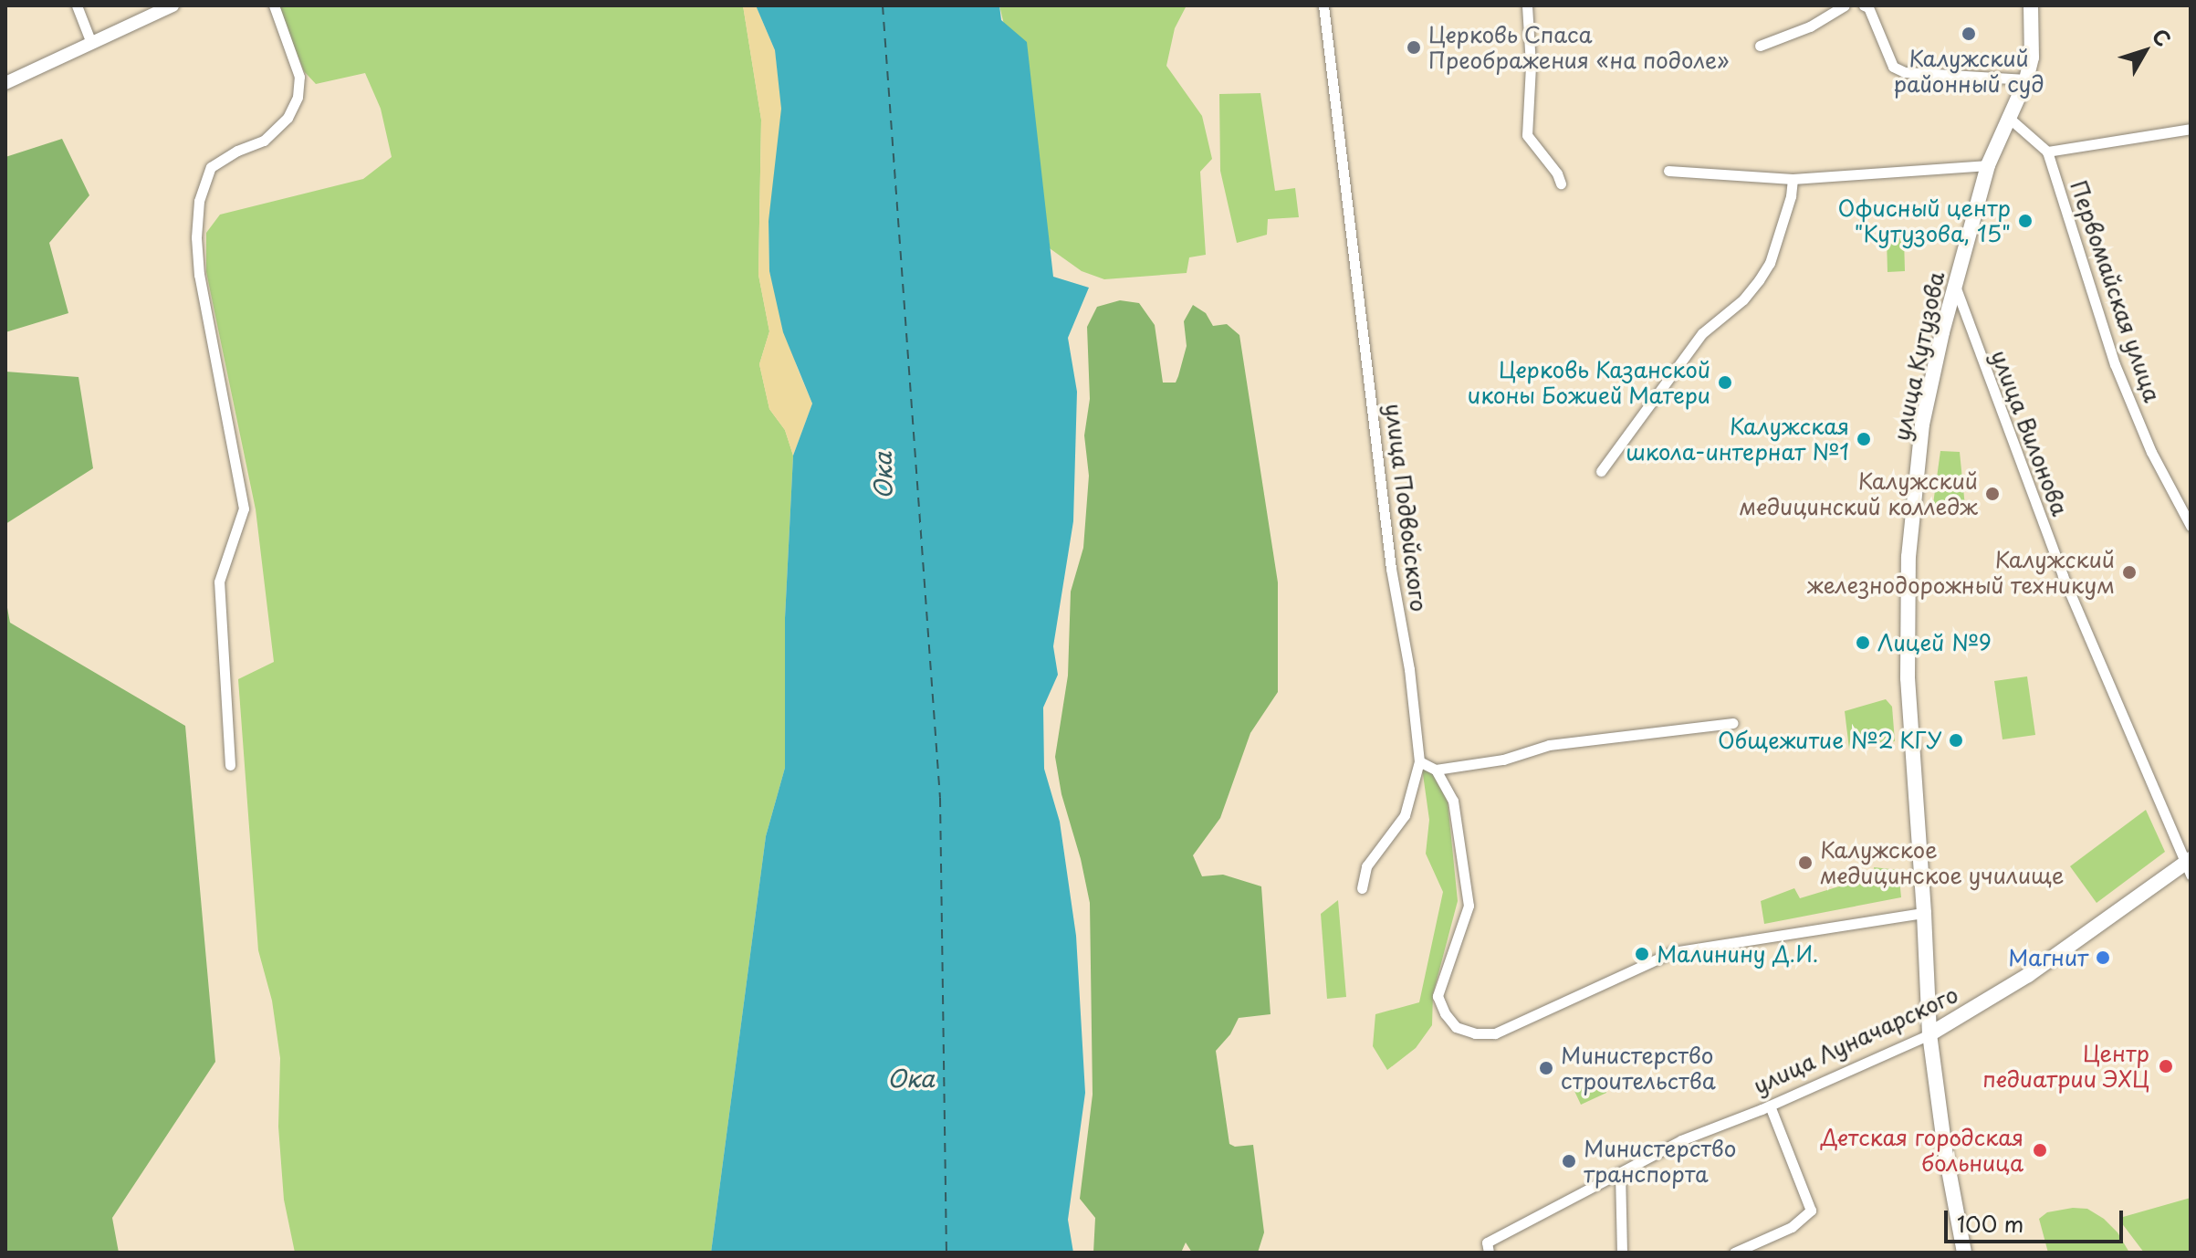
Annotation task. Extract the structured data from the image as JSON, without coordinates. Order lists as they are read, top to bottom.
{
  "streets": {
    "main road": ["улица Кутузова", "улица Луначарского"],
    "street": ["Первомайская улица", "улица Вилонова", "улица Подвойского"]
  },
  "crossings": [
    ["улица Кутузова", "улица Вилонова"],
    ["улица Кутузова", "улица Луначарского"],
    ["улица Вилонова", "улица Луначарского"]
  ],
  "water": ["Ока"],
  "places": [
    "Калужский районный суд",
    "Церковь Спаса Преображения «на подоле»",
    "Офисный центр \"Кутузова, 15\"",
    "Церковь Казанской иконы Божией Матери",
    "Калужская школа-интернат №1",
    "Калужский медицинский колледж",
    "Калужский железнодорожный техникум",
    "Лицей №9",
    "Общежитие №2 КГУ",
    "Калужское медицинское училище",
    "Малинину Д.И.",
    "Магнит",
    "Центр педиатрии ЭХЦ",
    "Министерство строительства",
    "Детская городская больница",
    "Министерство транспорта"
  ],
  "scale_bar": "100 m",
  "north": "top right"
}
